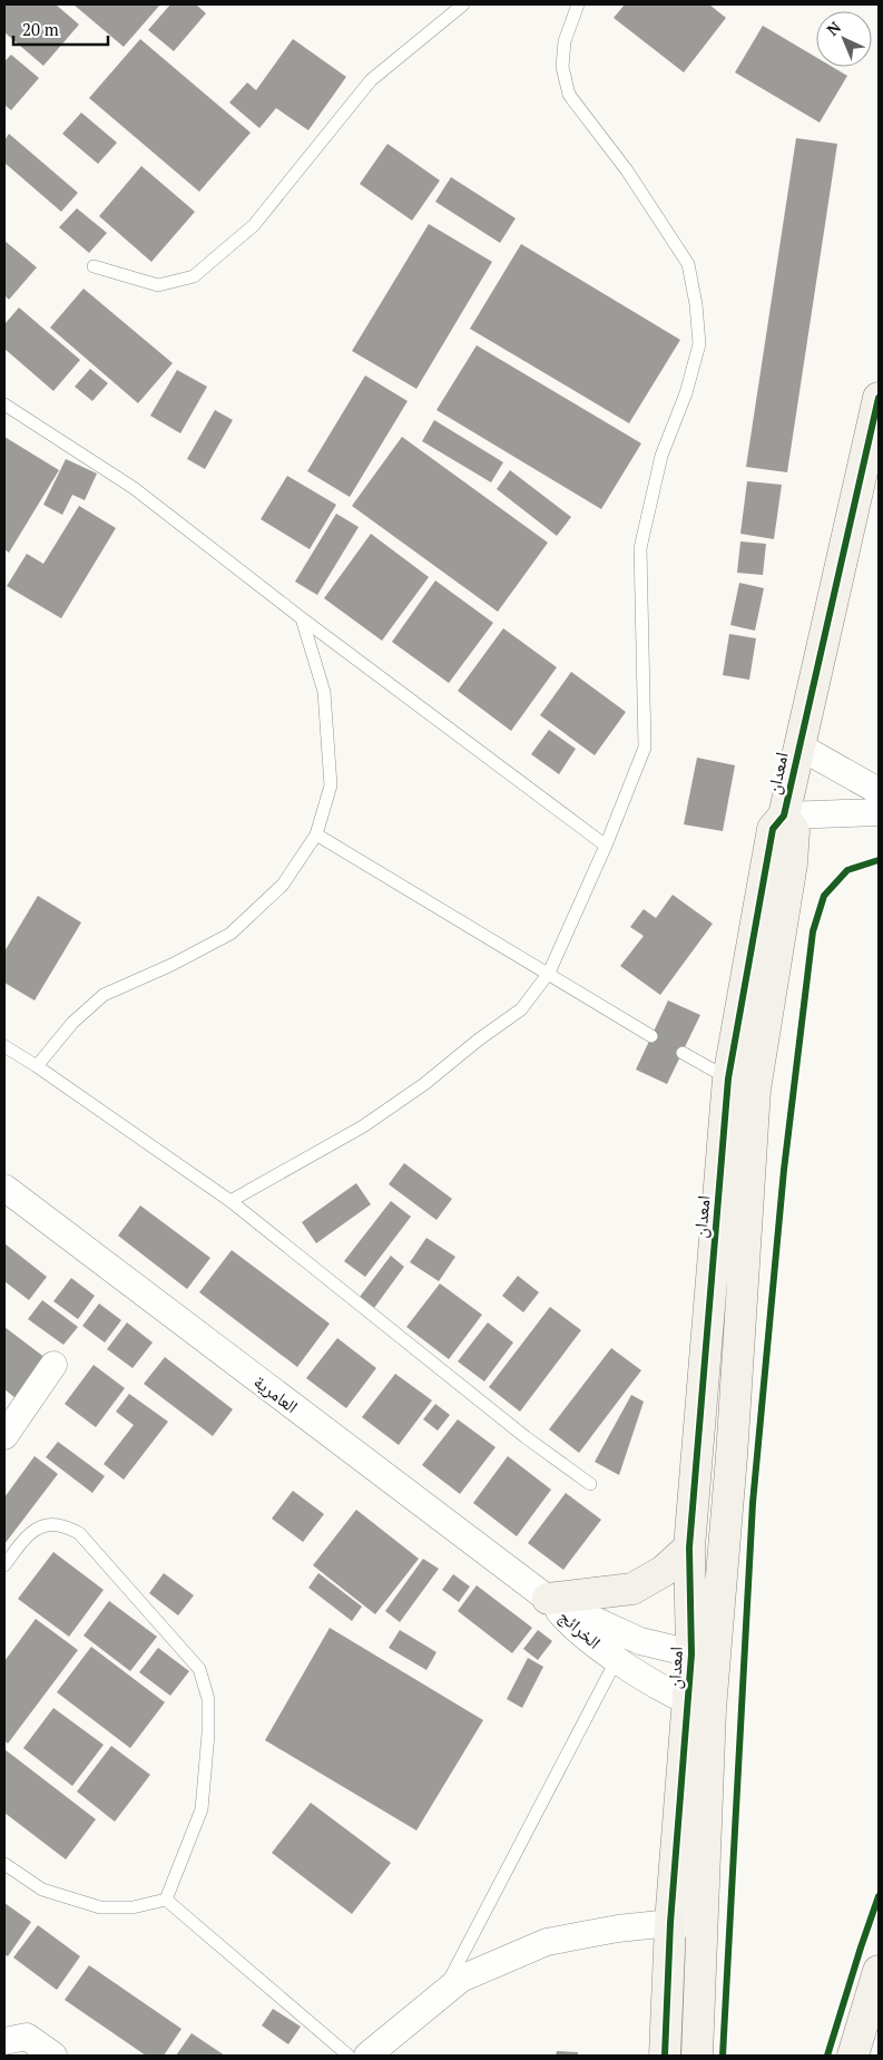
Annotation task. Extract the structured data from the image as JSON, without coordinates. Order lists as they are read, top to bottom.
{
  "streets": {
    "street": ["امعدان", "العامرية", "الخرائج"]
  },
  "crossings": [
    ["امعدان", "الخرائج"],
    ["العامرية", "الخرائج"]
  ],
  "scale_bar": "20 m",
  "north": "top left"
}
